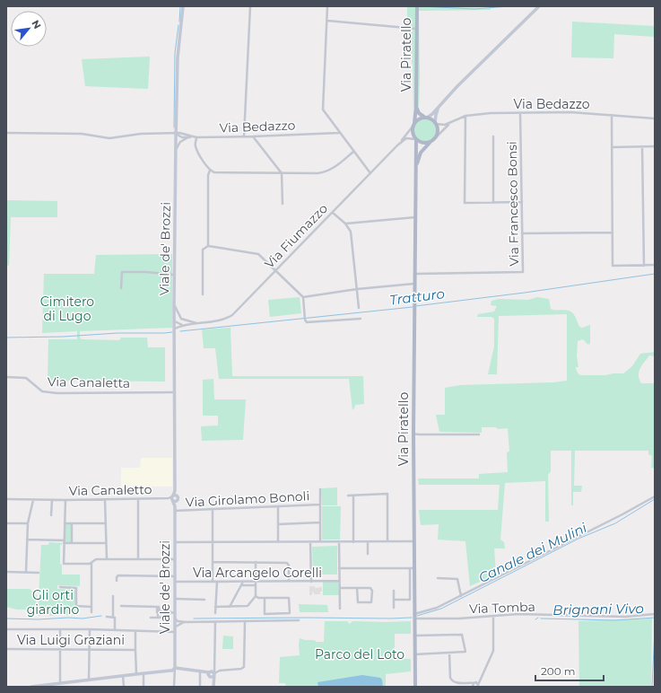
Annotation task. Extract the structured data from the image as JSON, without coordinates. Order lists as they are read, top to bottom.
{
  "streets": {
    "main road": ["Via Piratello"],
    "street": [
      "Via Bedazzo",
      "Via Francesco Bonsi",
      "Via Fiumazzo",
      "Viale de' Brozzi",
      "Via Canaletta",
      "Via Canaletto",
      "Via Girolamo Bonoli",
      "Via Arcangelo Corelli",
      "Via Tomba",
      "Via Luigi Graziani"
    ]
  },
  "crossings": [
    ["Via Piratello", "Via Bedazzo"],
    ["Via Piratello", "Via Francesco Bonsi"],
    ["Via Piratello", "Via Fiumazzo"],
    ["Via Piratello", "Via Tomba"],
    ["Via Bedazzo", "Via Francesco Bonsi"],
    ["Via Bedazzo", "Via Fiumazzo"],
    ["Via Bedazzo", "Viale de' Brozzi"],
    ["Via Fiumazzo", "Viale de' Brozzi"],
    ["Viale de' Brozzi", "Via Canaletta"],
    ["Viale de' Brozzi", "Via Canaletto"],
    ["Viale de' Brozzi", "Via Girolamo Bonoli"],
    ["Viale de' Brozzi", "Via Arcangelo Corelli"]
  ],
  "water": ["Tratturo", "Canale dei Mulini", "Brignani Vivo"],
  "parks": ["Cimitero di Lugo", "Gli orti giardino", "Parco del Loto"],
  "scale_bar": "200 m",
  "north": "top right"
}
